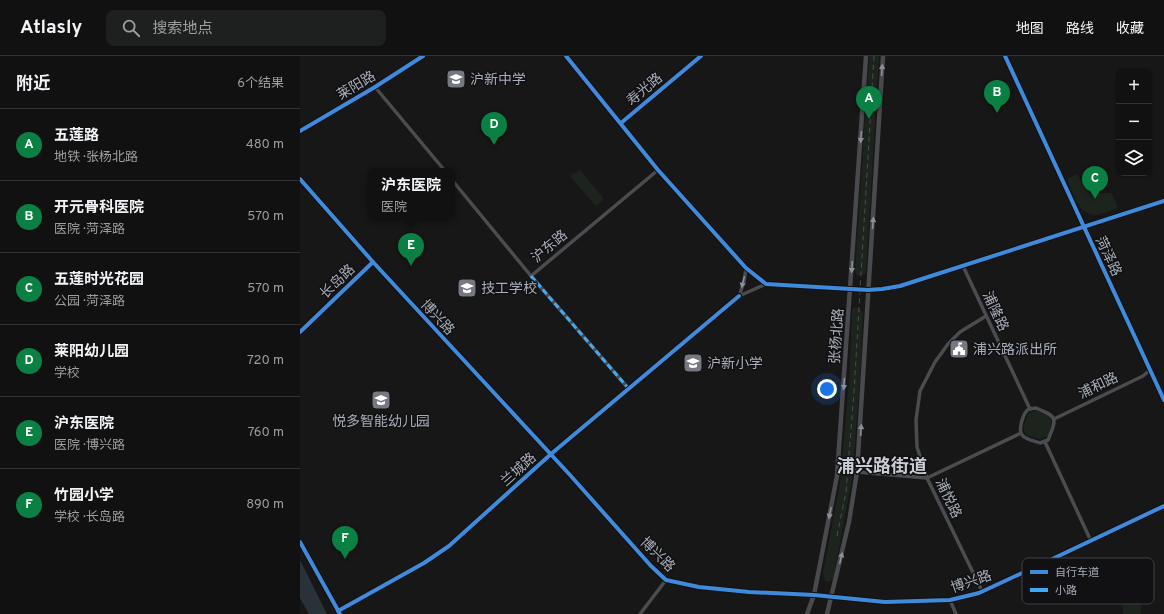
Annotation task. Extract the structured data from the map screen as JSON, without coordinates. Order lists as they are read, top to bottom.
{
  "streets": {
    "main road": ["张杨北路"],
    "street": [
      "莱阳路",
      "寿光路",
      "沪东路",
      "菏泽路",
      "长岛路",
      "浦隆路",
      "博兴路",
      "浦和路",
      "兰城路",
      "浦悦路"
    ]
  },
  "crossings": [
    ["菏泽路", "浦和路"],
    ["长岛路", "博兴路"],
    ["浦隆路", "浦和路"],
    ["浦隆路", "浦悦路"],
    ["博兴路", "张杨北路"],
    ["博兴路", "兰城路"],
    ["博兴路", "浦悦路"]
  ],
  "districts": ["浦兴路街道"],
  "places": {
    "school or university": [
      "沪新中学",
      "技工学校",
      "沪新小学",
      "悦多智能幼儿园"
    ],
    "public building": ["浦兴路派出所"]
  },
  "legend": ["自行车道", "小路"],
  "page": {
    "header": "Atlasly",
    "search": "搜索地点",
    "nav": ["地图", "路线", "收藏"],
    "heading": ["附近", "6个结果"],
    "map_buttons": ["+", "−"],
    "pins": [
      "B",
      "A",
      "D",
      "C",
      "E",
      "F"
    ],
    "list": [
      {
        "mark": "A",
        "name": "五莲路",
        "note": "地铁 · 张杨北路",
        "value": "480 m"
      },
      {
        "mark": "B",
        "name": "开元骨科医院",
        "note": "医院 · 菏泽路",
        "value": "570 m"
      },
      {
        "mark": "C",
        "name": "五莲时光花园",
        "note": "公园 · 菏泽路",
        "value": "570 m"
      },
      {
        "mark": "D",
        "name": "莱阳幼儿园",
        "note": "学校",
        "value": "720 m"
      },
      {
        "mark": "E",
        "name": "沪东医院",
        "note": "医院 · 博兴路",
        "value": "760 m"
      },
      {
        "mark": "F",
        "name": "竹园小学",
        "note": "学校 · 长岛路",
        "value": "890 m"
      }
    ],
    "popup": ["沪东医院", "医院"]
  }
}
